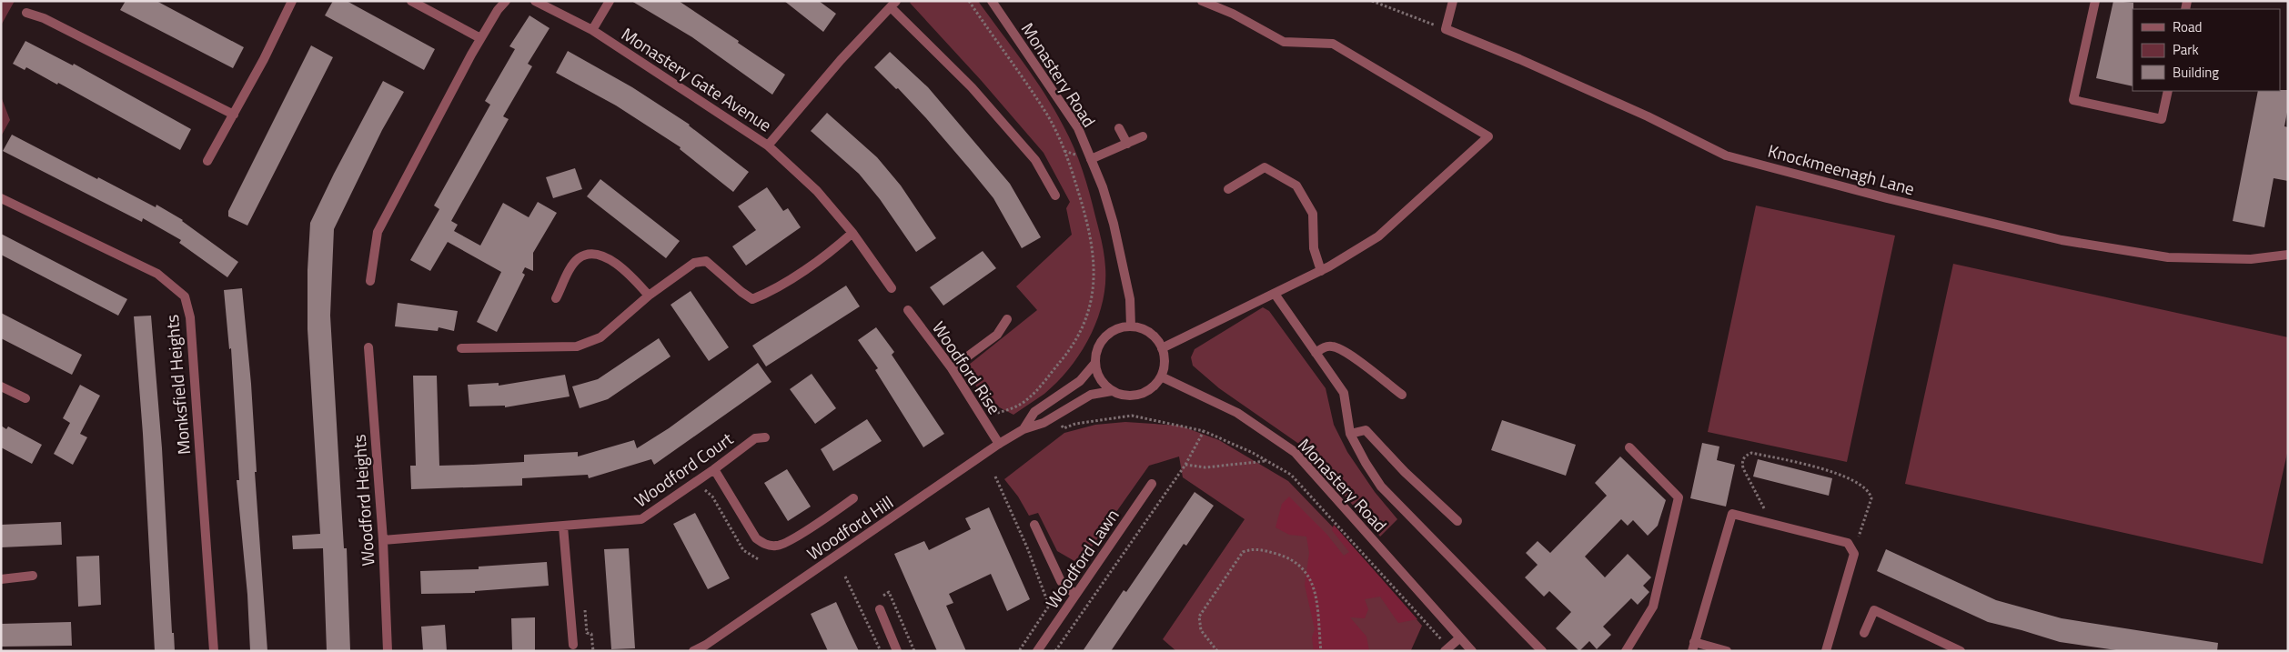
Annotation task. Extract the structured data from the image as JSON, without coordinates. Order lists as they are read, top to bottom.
{
  "streets": {
    "street": [
      "Monastery Road",
      "Monastery Gate Avenue",
      "Knockmeenagh Lane",
      "Woodford Rise",
      "Monksfield Heights",
      "Woodford Court",
      "Woodford Heights",
      "Woodford Hill",
      "Woodford Lawn"
    ]
  },
  "crossings": [
    ["Monastery Road", "Woodford Hill"],
    ["Woodford Rise", "Woodford Hill"],
    ["Woodford Court", "Woodford Heights"]
  ],
  "legend": ["Road", "Park", "Building"]
}
